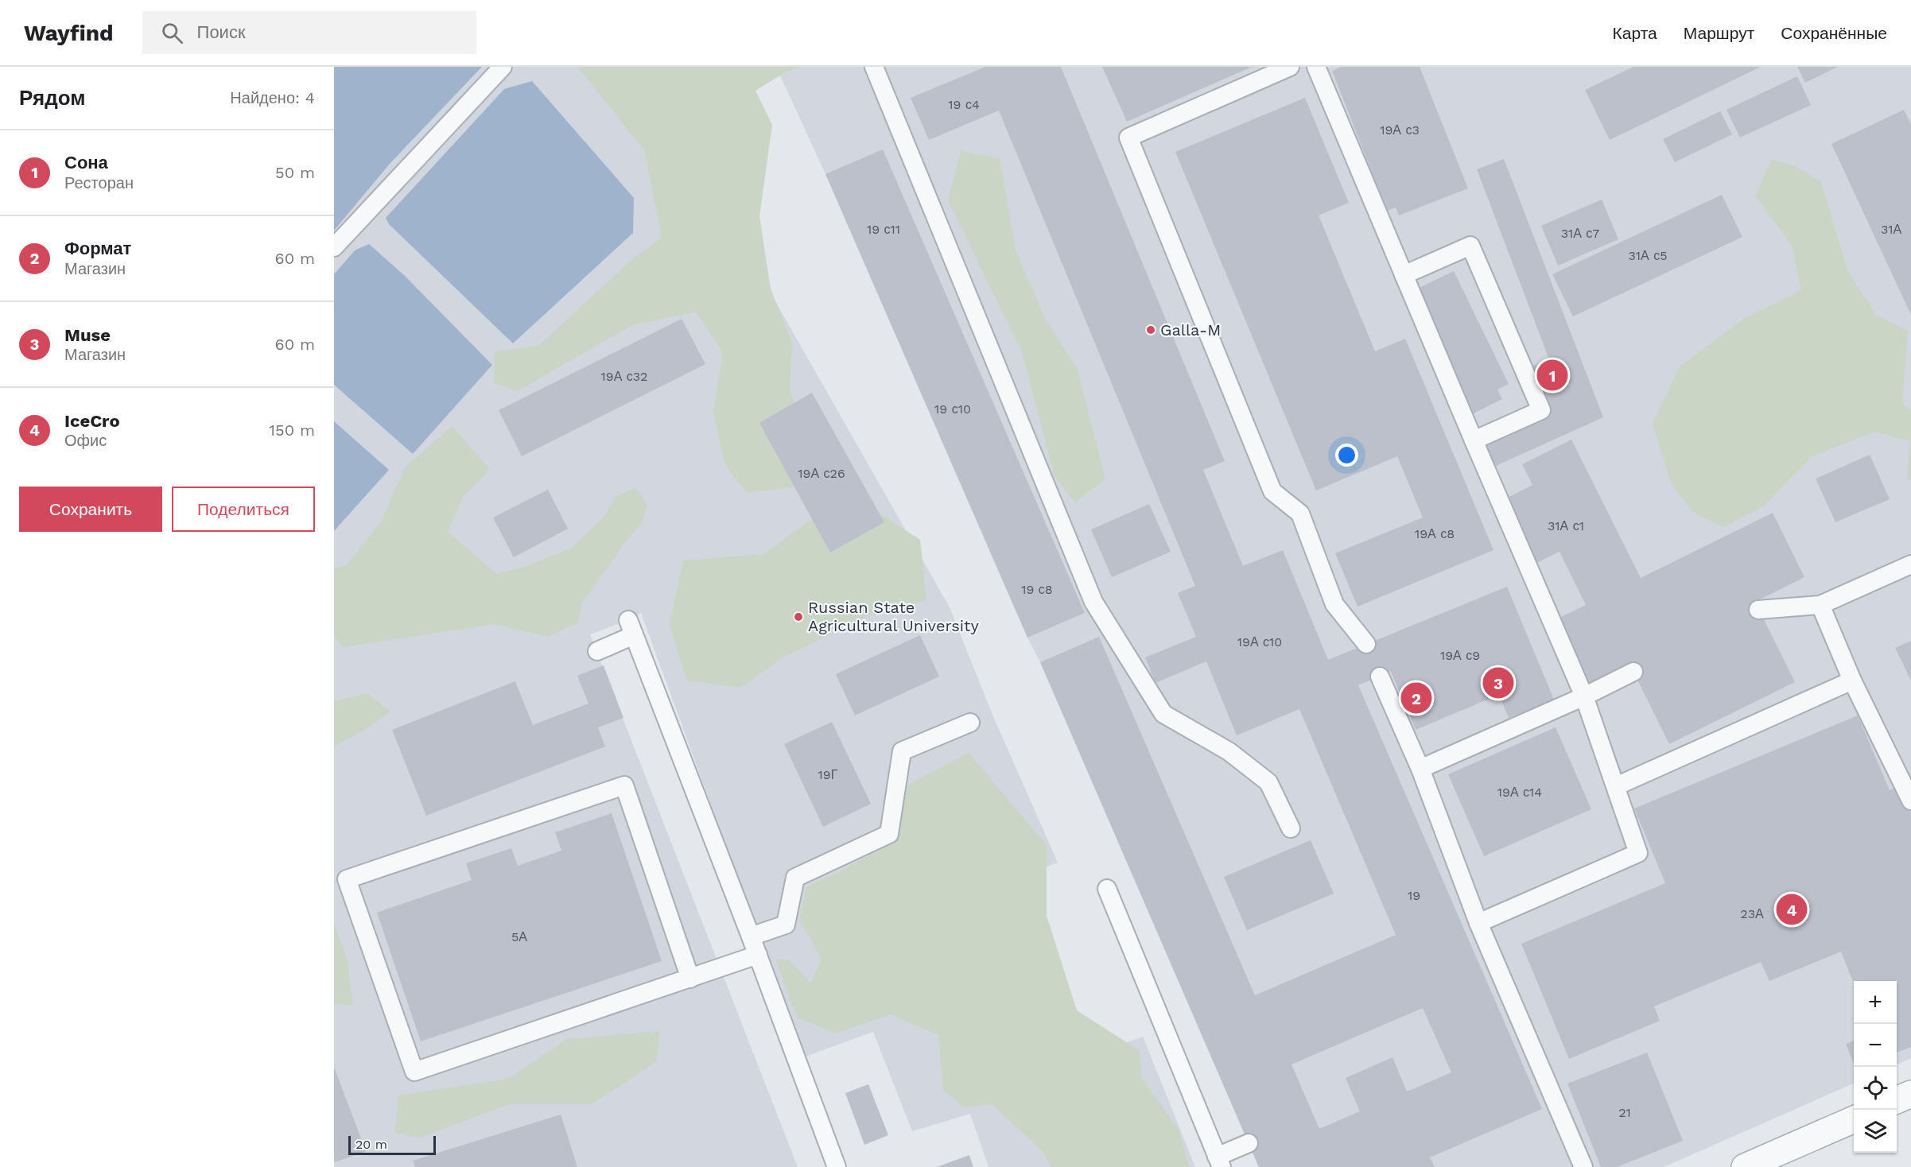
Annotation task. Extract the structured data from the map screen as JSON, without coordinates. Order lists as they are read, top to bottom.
{
  "places": ["Galla-M", "Russian State Agricultural University"],
  "house_numbers": [
    "19 с4",
    "19А с3",
    "19 с11",
    "31А",
    "31А с7",
    "31А с5",
    "19А с32",
    "19 с10",
    "19А с26",
    "31А с1",
    "19А с8",
    "19 с8",
    "19А с10",
    "19А с9",
    "19Г",
    "19А с14",
    "19",
    "23А",
    "5А",
    "21"
  ],
  "scale_bar": "20 m",
  "page": {
    "header": "Wayfind",
    "search": "Поиск",
    "nav": ["Карта", "Маршрут", "Сохранённые"],
    "heading": ["Рядом", "Найдено: 4"],
    "list": [
      {
        "mark": "1",
        "name": "Сона",
        "note": "Ресторан",
        "value": "50 m"
      },
      {
        "mark": "2",
        "name": "Формат",
        "note": "Магазин",
        "value": "60 m"
      },
      {
        "mark": "3",
        "name": "Muse",
        "note": "Магазин",
        "value": "60 m"
      },
      {
        "mark": "4",
        "name": "IceCro",
        "note": "Офис",
        "value": "150 m"
      }
    ],
    "pins": [
      "1",
      "3",
      "2",
      "4"
    ],
    "buttons": ["Сохранить", "Поделиться"],
    "map_buttons": ["+", "−"],
    "scale": "20 m"
  }
}
